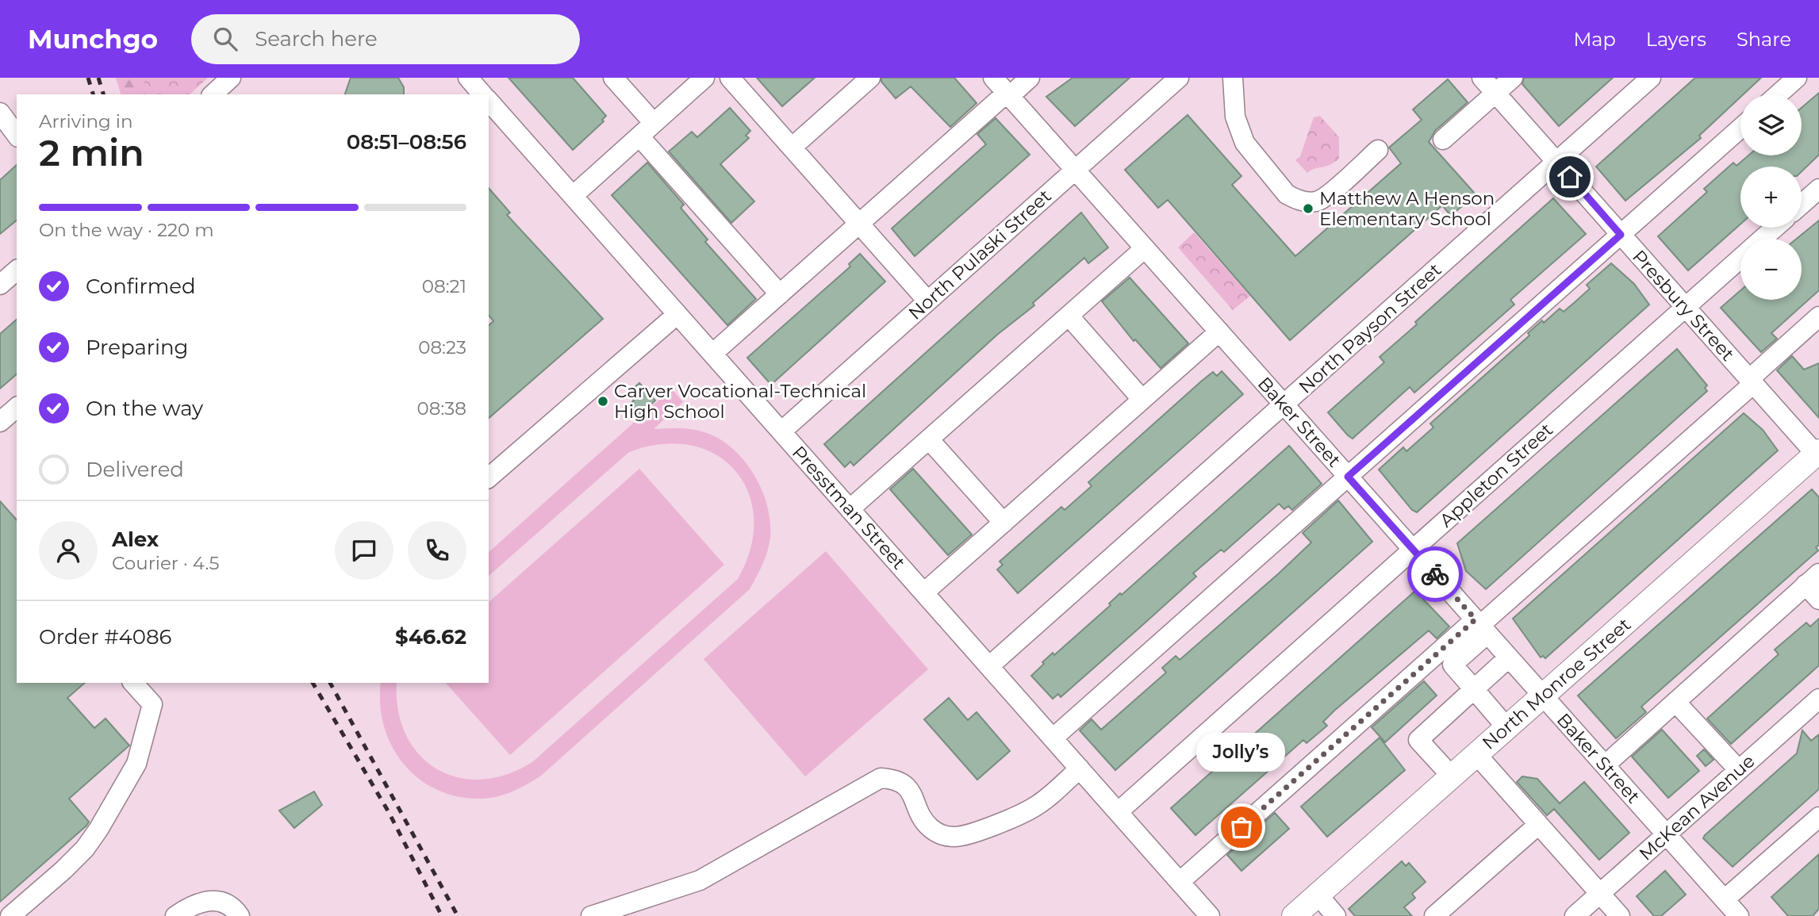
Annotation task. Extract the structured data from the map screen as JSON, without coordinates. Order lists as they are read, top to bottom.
{
  "streets": {
    "main road": ["North Monroe Street"],
    "street": [
      "North Pulaski Street",
      "Presbury Street",
      "North Payson Street",
      "Baker Street",
      "Appleton Street",
      "Presstman Street",
      "McKean Avenue"
    ]
  },
  "crossings": [
    ["North Pulaski Street", "Baker Street"],
    ["North Pulaski Street", "Presstman Street"],
    ["Presbury Street", "North Payson Street"],
    ["Presbury Street", "Appleton Street"],
    ["Presbury Street", "North Monroe Street"],
    ["North Payson Street", "Baker Street"],
    ["North Payson Street", "Presstman Street"],
    ["Baker Street", "Appleton Street"],
    ["Baker Street", "North Monroe Street"],
    ["Baker Street", "McKean Avenue"],
    ["Appleton Street", "Presstman Street"]
  ],
  "places": ["Matthew A Henson Elementary School", "Carver Vocational-Technical High School", "Jolly’s"],
  "page": {
    "header": "Munchgo",
    "search": "Search here",
    "nav": ["Map", "Layers", "Share"],
    "map_buttons": ["+", "−"],
    "heading": ["2 min", "Arriving in", "08:51–08:56"],
    "panel": [
      "Alex",
      "Courier · 4.5",
      "Order #4086",
      "$46.62"
    ],
    "bar": "On the way · 220 m",
    "list": [
      ["Confirmed", "08:21"],
      ["Preparing", "08:23"],
      ["On the way", "08:38"],
      "Delivered"
    ],
    "bubble": "Jolly’s"
  }
}
